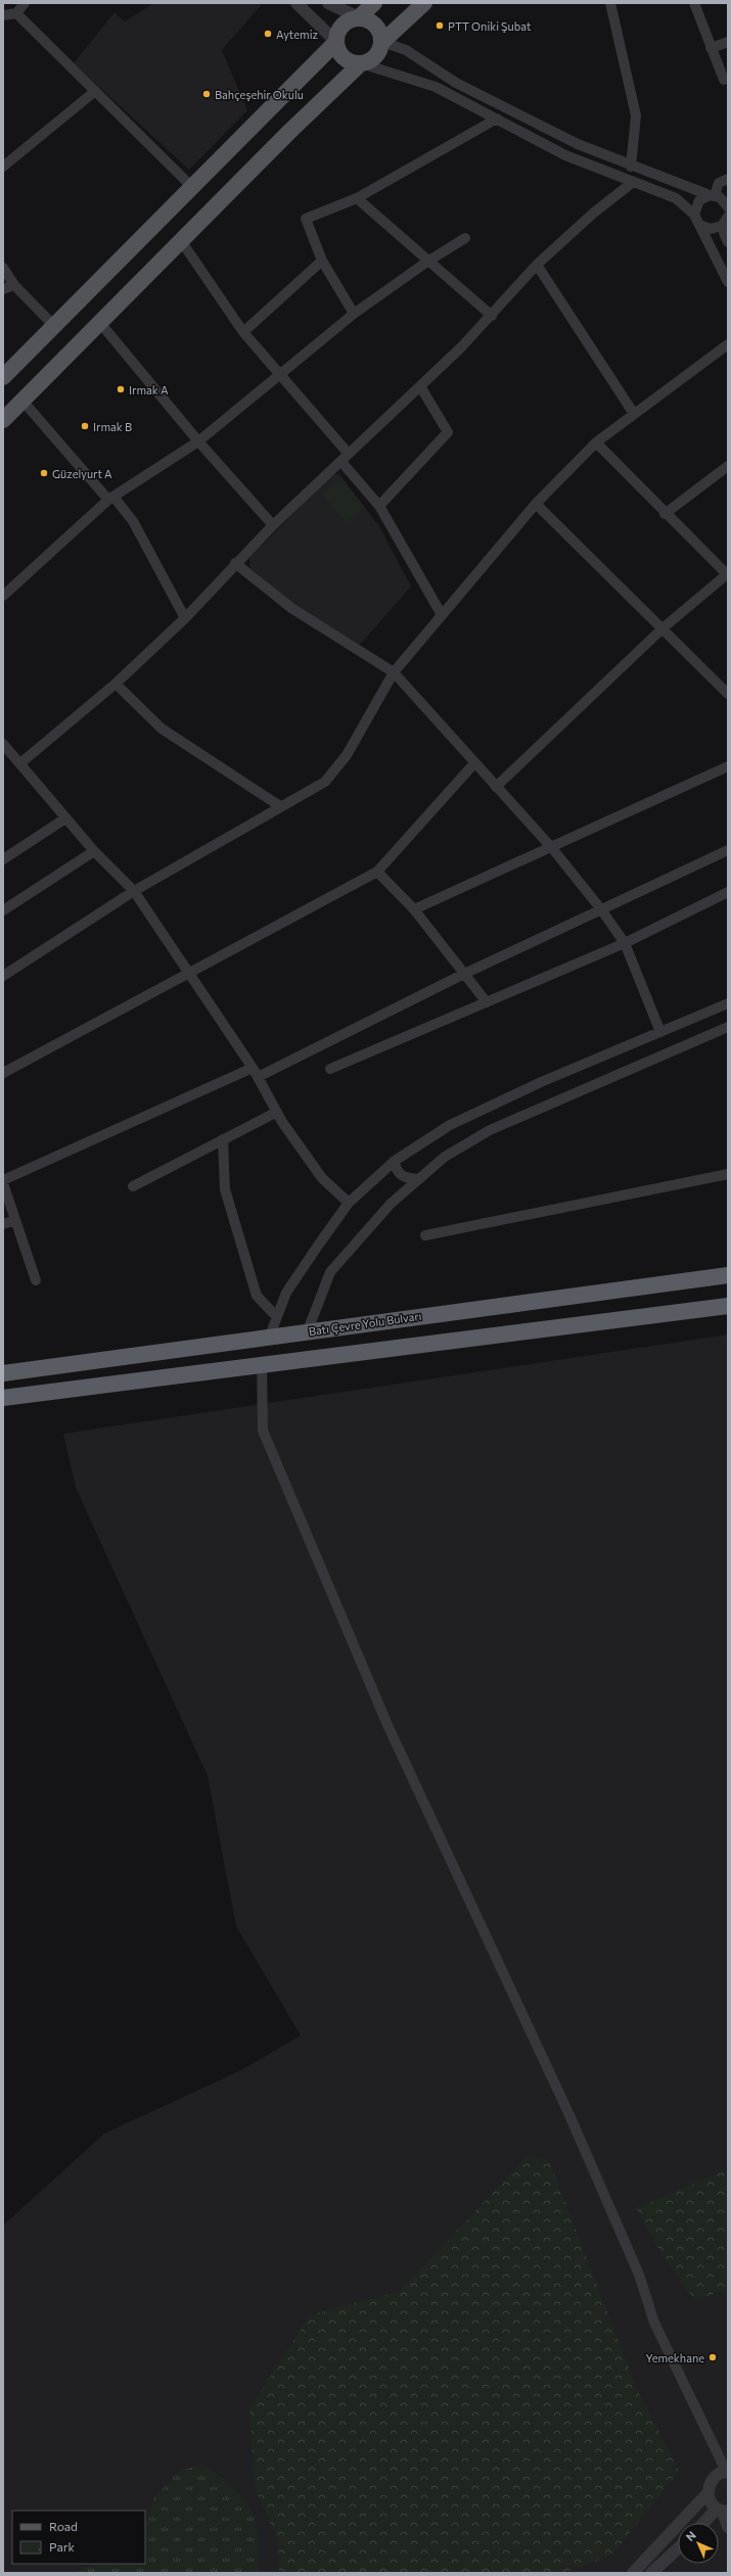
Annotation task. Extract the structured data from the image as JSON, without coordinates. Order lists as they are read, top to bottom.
{
  "streets": {
    "highway": ["Batı Çevre Yolu Bulvarı"]
  },
  "places": [
    "PTT Oniki Şubat",
    "Aytemiz",
    "Bahçeşehir Okulu",
    "Irmak A",
    "Irmak B",
    "Güzelyurt A",
    "Yemekhane"
  ],
  "legend": ["Road", "Park"],
  "north": "top left"
}
